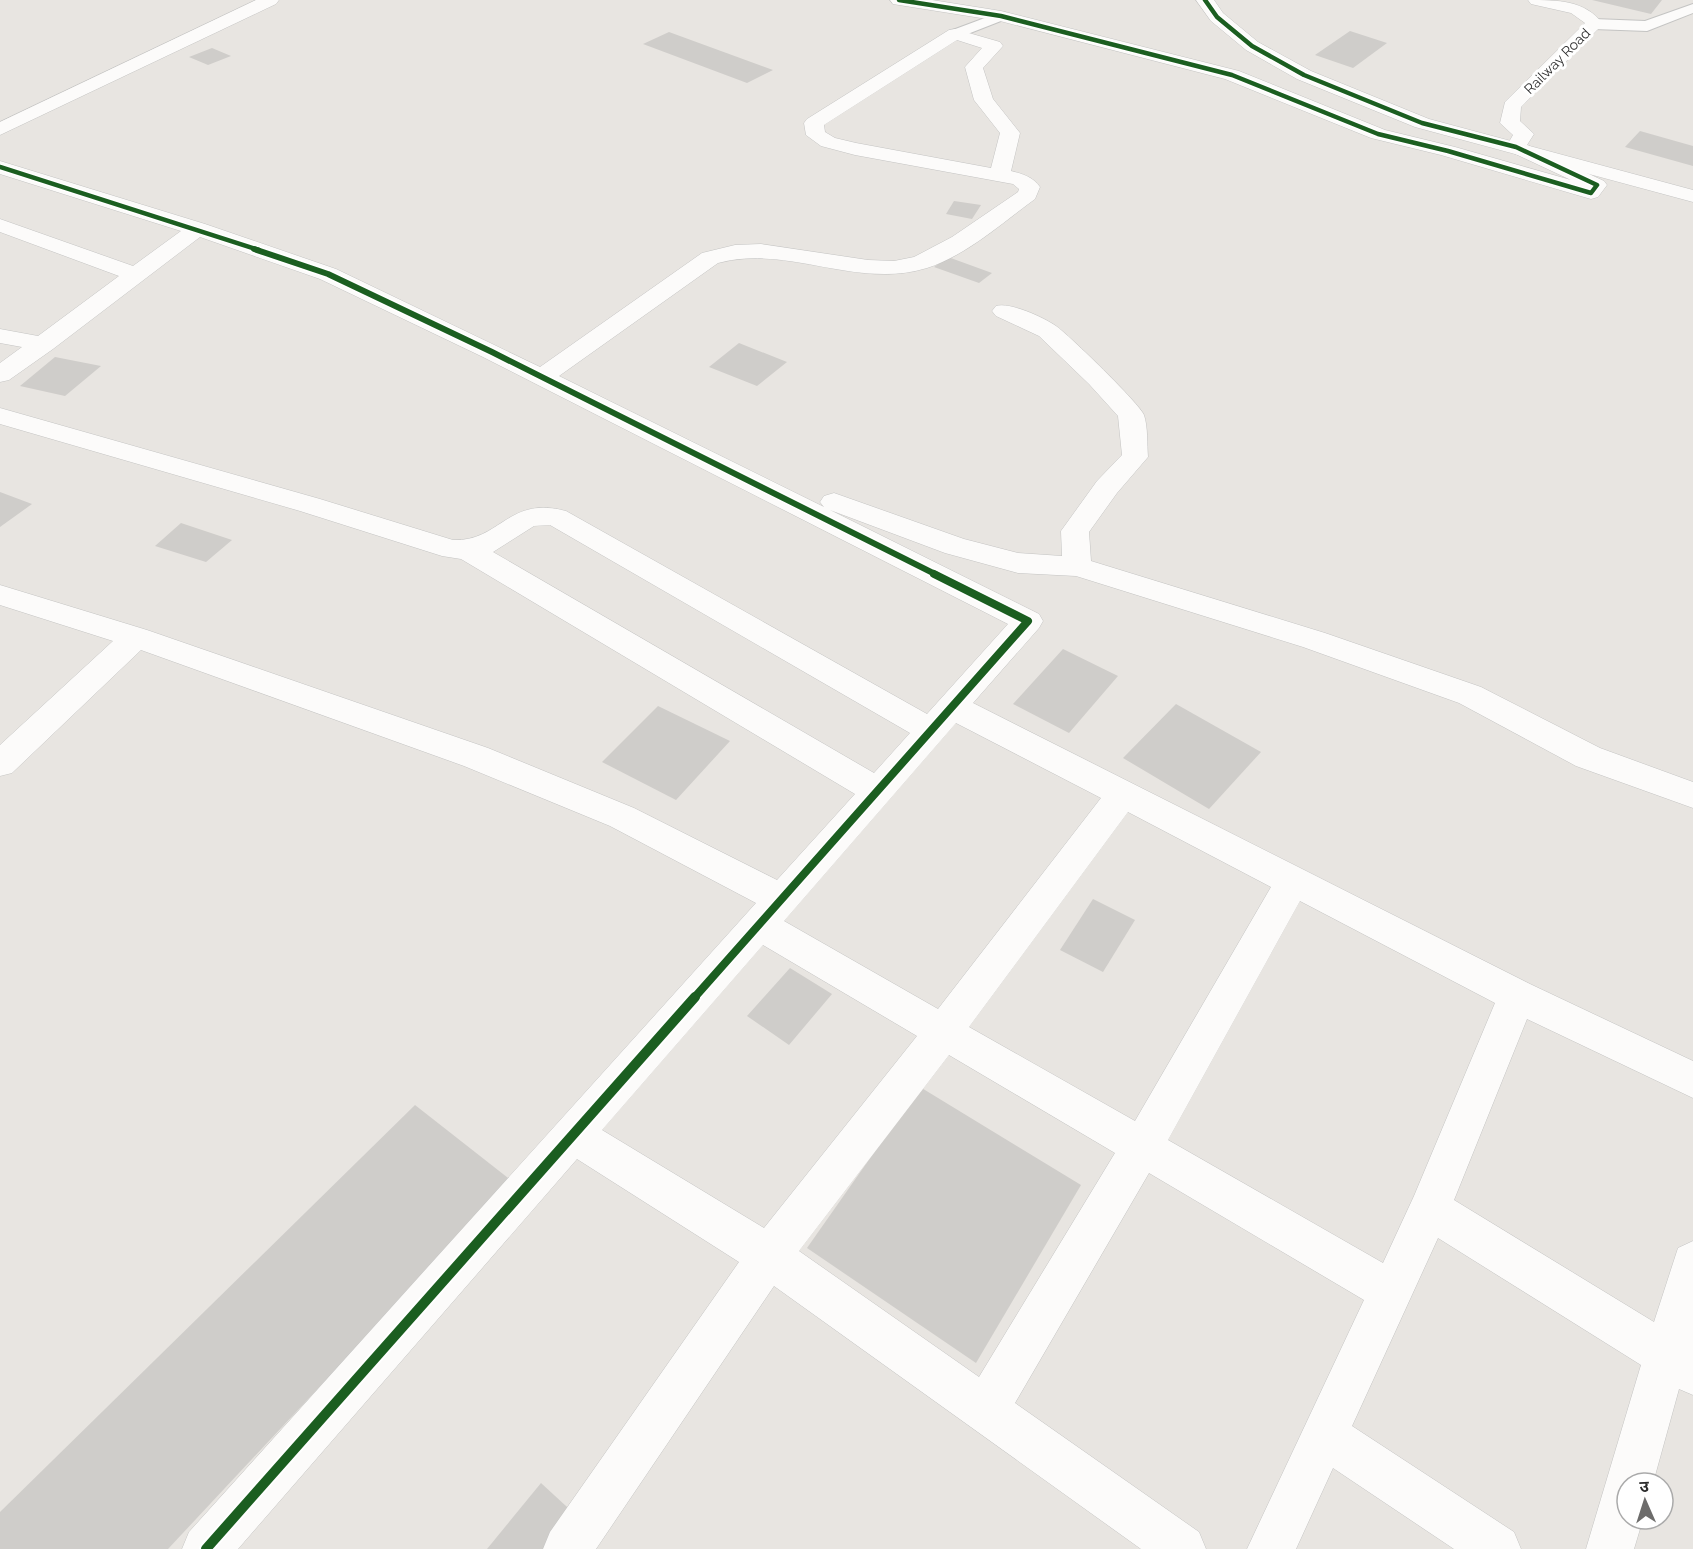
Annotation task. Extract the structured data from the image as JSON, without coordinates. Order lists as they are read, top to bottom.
{
  "streets": {
    "street": ["Railway Road"]
  },
  "north": "top"
}
